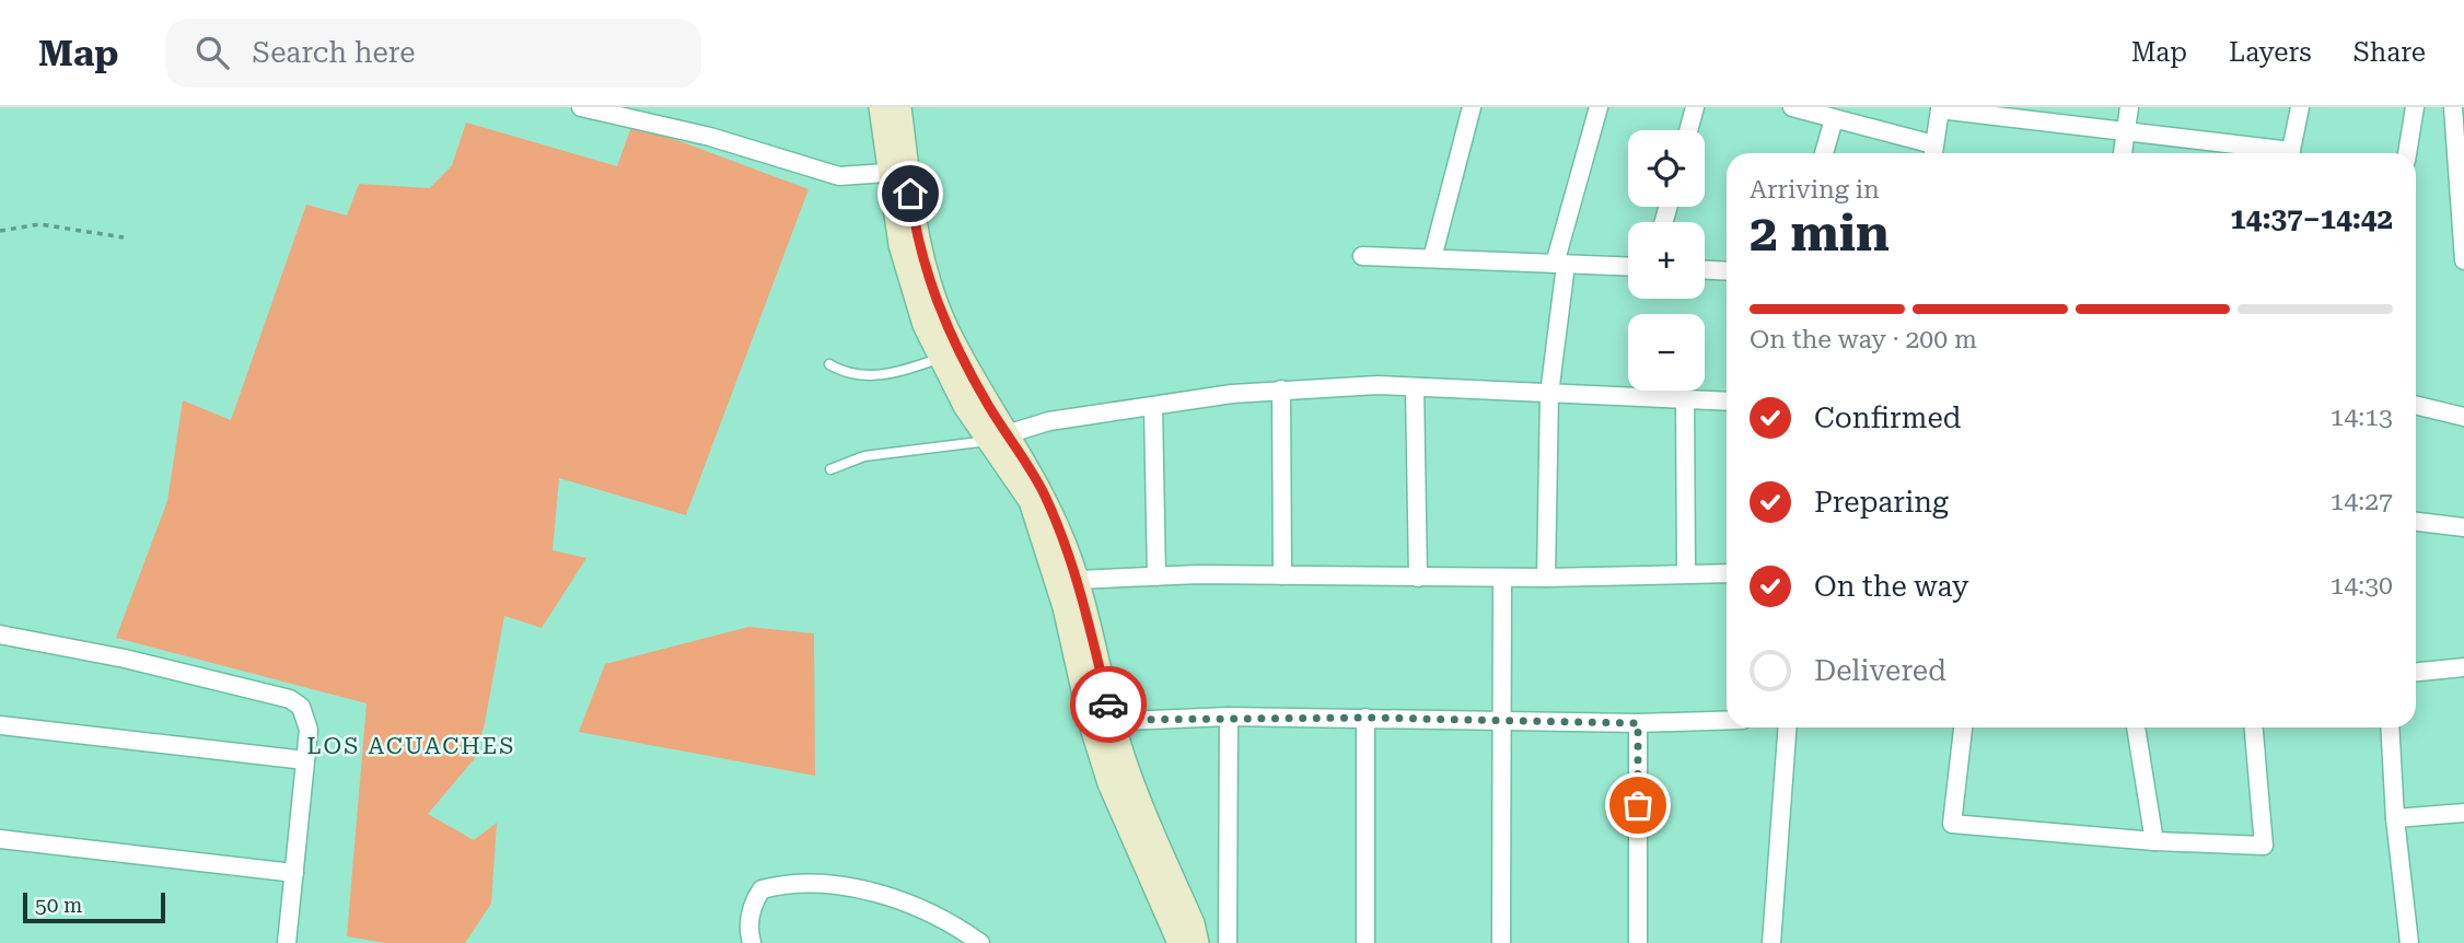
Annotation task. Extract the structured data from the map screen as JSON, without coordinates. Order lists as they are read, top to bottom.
{
  "districts": ["LOS ACUACHES"],
  "scale_bar": "50 m",
  "page": {
    "header": "Map",
    "search": "Search here",
    "nav": ["Map", "Layers", "Share"],
    "map_buttons": ["+", "−"],
    "heading": ["2 min", "Arriving in", "14:37–14:42"],
    "bar": "On the way · 200 m",
    "list": [
      ["Confirmed", "14:13"],
      ["Preparing", "14:27"],
      ["On the way", "14:30"],
      "Delivered"
    ],
    "scale": "50 m"
  }
}
